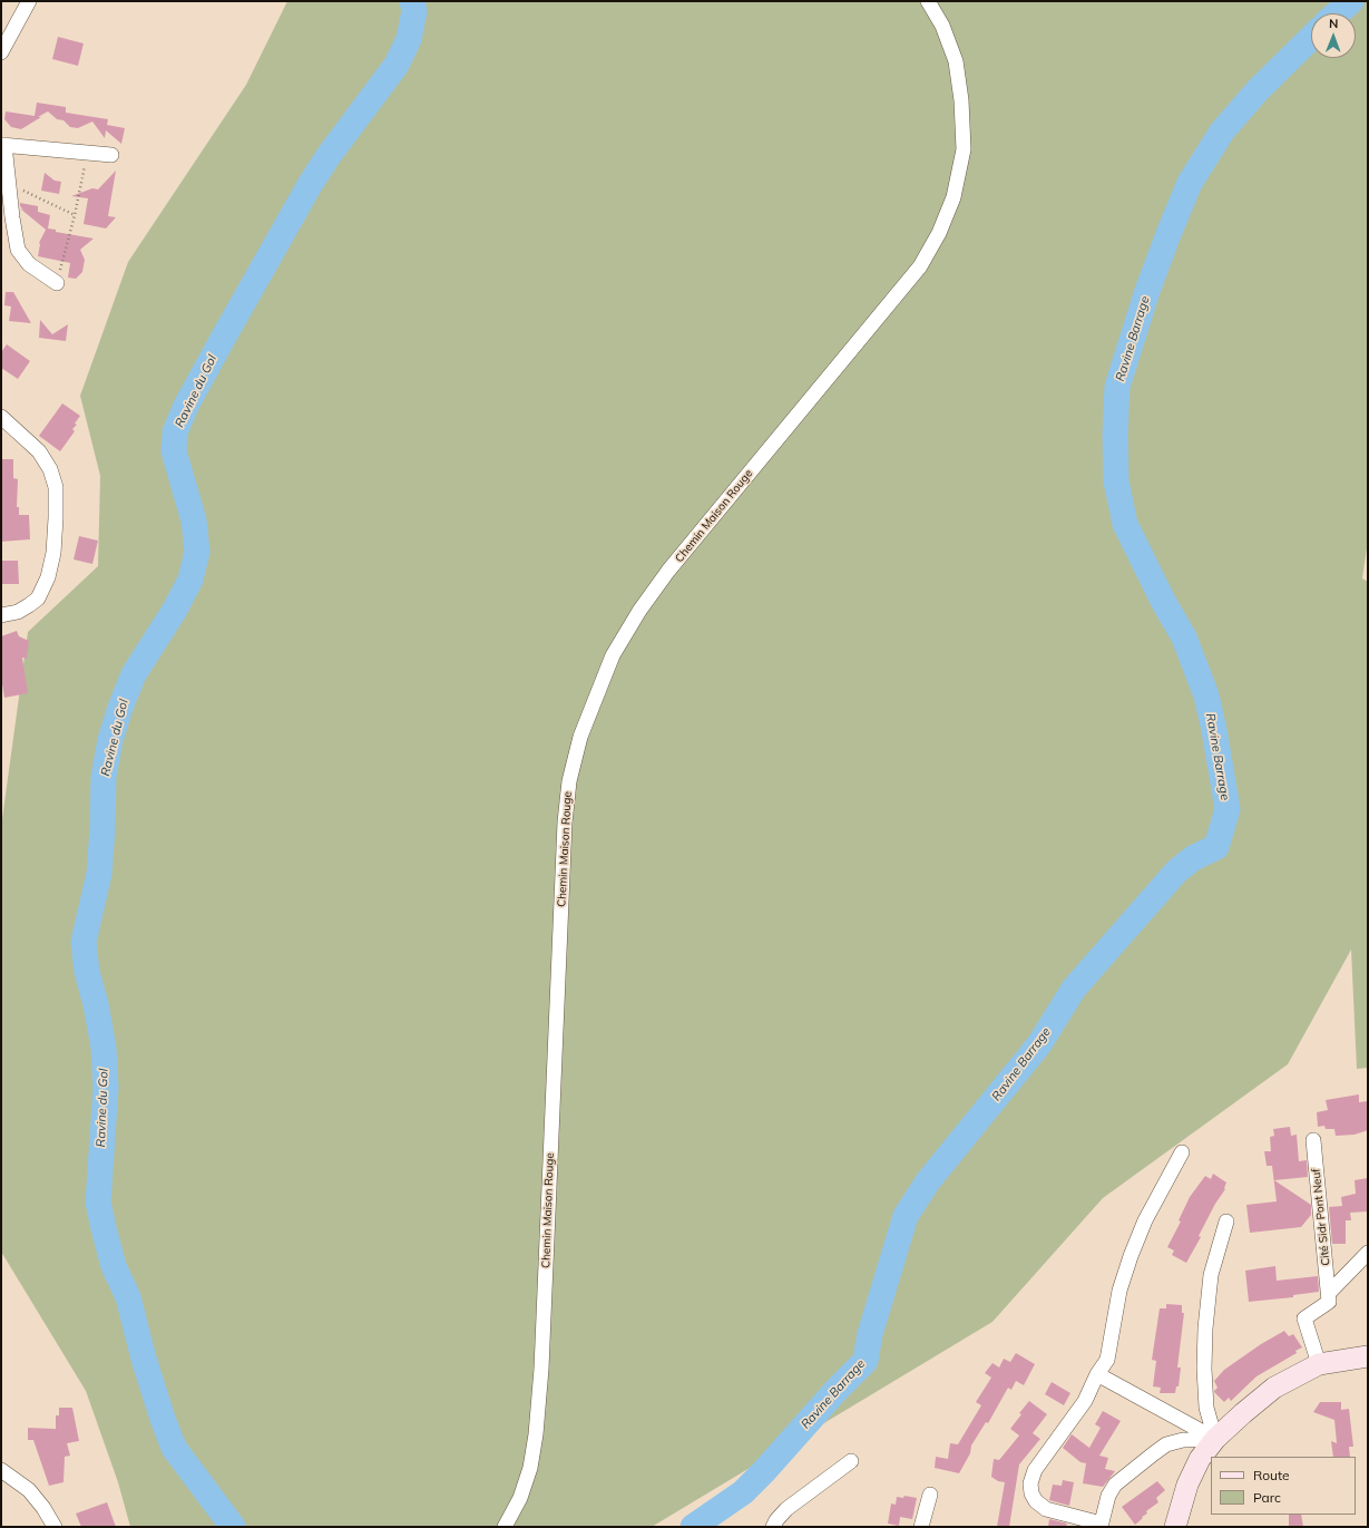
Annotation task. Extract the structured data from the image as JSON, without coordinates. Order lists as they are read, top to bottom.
{
  "streets": {
    "street": ["Chemin Maison Rouge", "Cité Sidr Pont Neuf"]
  },
  "water": ["Ravine Barrage", "Ravine du Gol"],
  "legend": ["Route", "Parc"],
  "north": "top"
}
